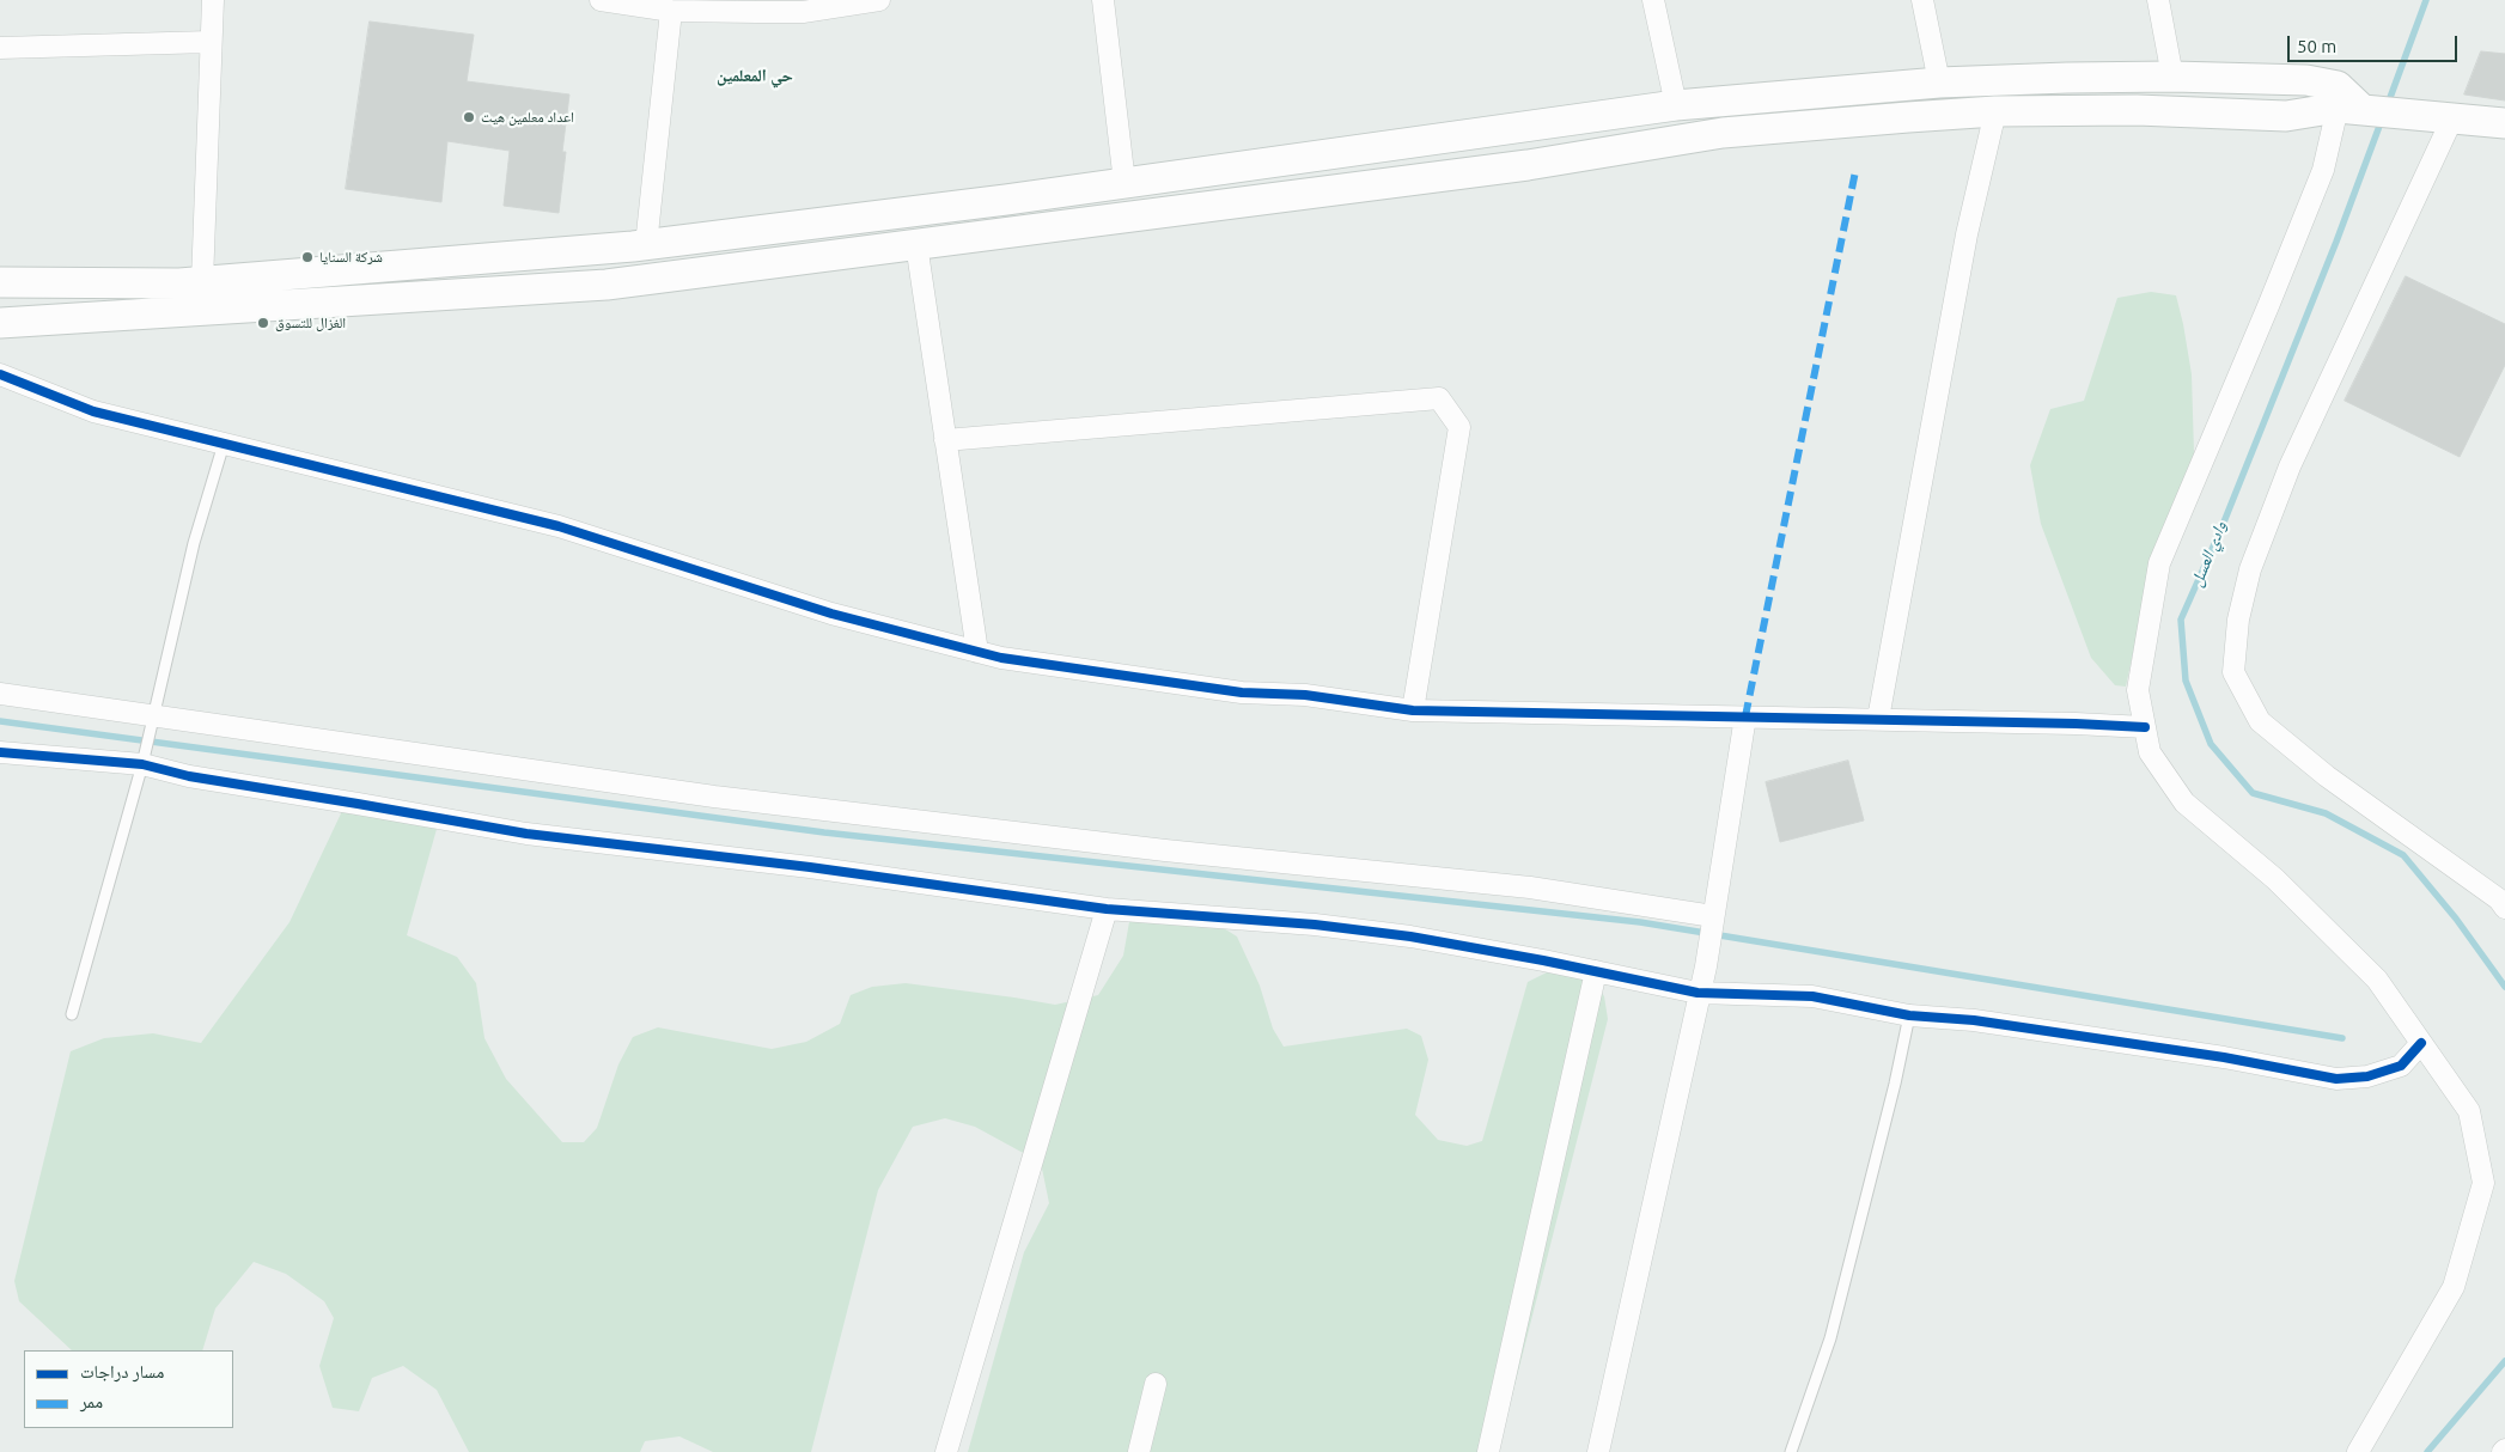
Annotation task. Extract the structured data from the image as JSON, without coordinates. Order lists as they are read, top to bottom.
{
  "districts": ["حي المعلمين"],
  "water": ["وادي العسل"],
  "places": ["اعداد معلمين هيت", "شركة السنايا", "الغزال للتسوق"],
  "legend": ["مسار دراجات", "ممر"],
  "scale_bar": "50 m"
}
